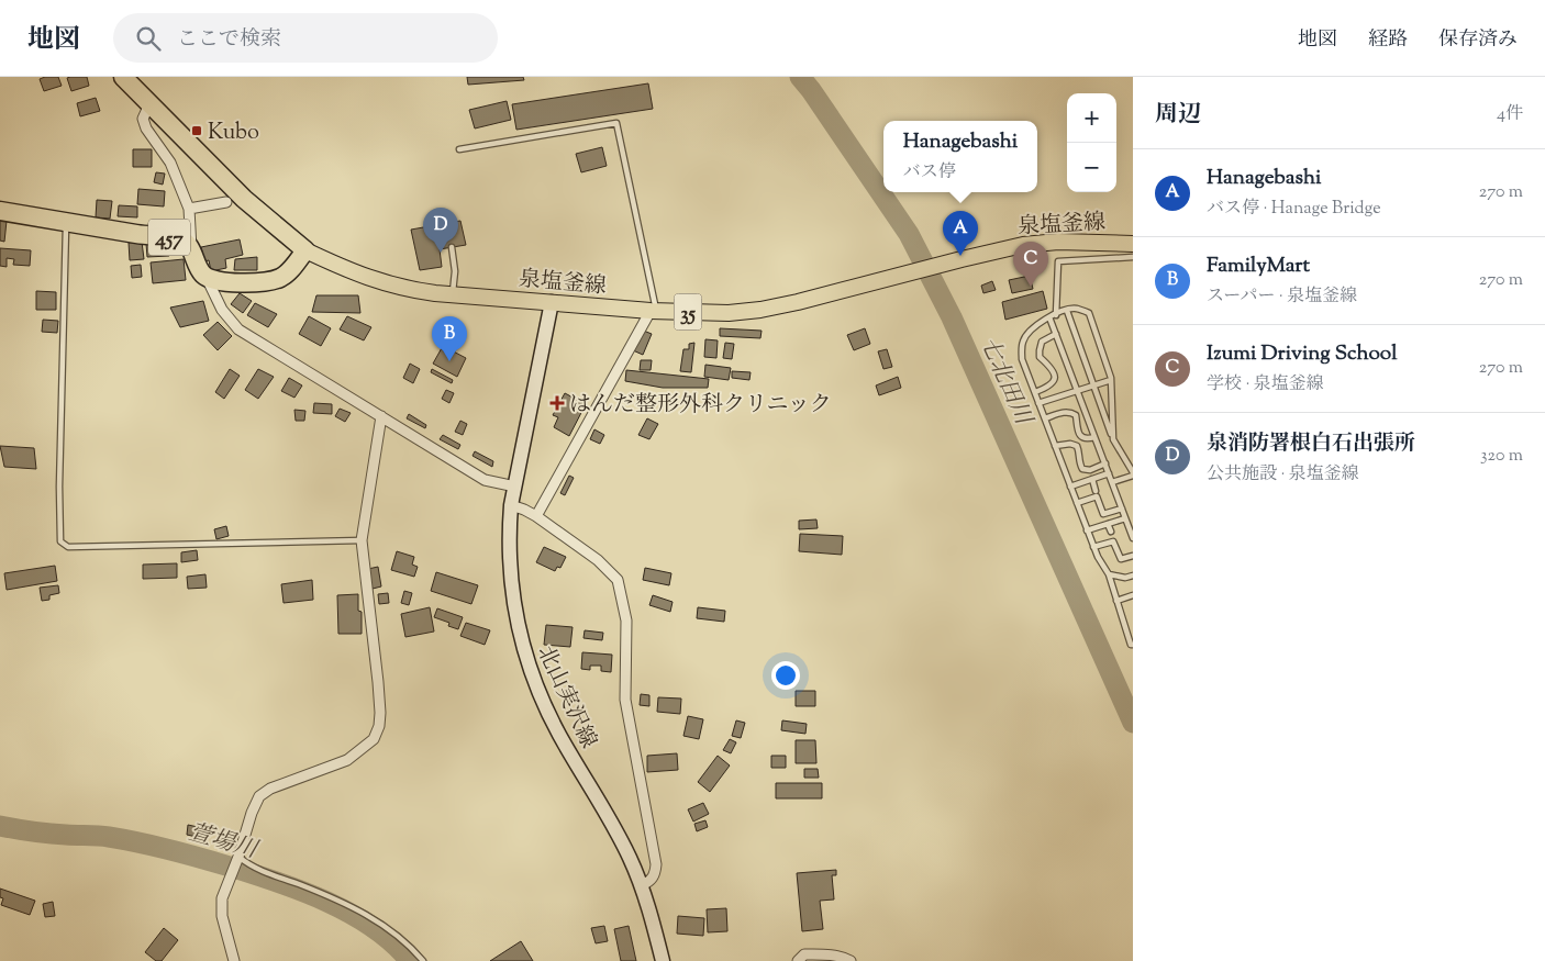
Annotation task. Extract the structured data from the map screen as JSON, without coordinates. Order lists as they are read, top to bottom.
{
  "streets": {
    "highway": ["457"],
    "main road": ["泉塩釜線", "35"],
    "street": ["北山実沢線"]
  },
  "crossings": [
    ["泉塩釜線", "457"],
    ["泉塩釜線", "北山実沢線"]
  ],
  "water": ["七北田川", "萱場川"],
  "places": {
    "transit": ["Kubo"],
    "health": ["はんだ整形外科クリニック"]
  },
  "page": {
    "header": "地図",
    "search": "ここで検索",
    "nav": ["地図", "経路", "保存済み"],
    "heading": ["周辺", "4件"],
    "map_buttons": ["+", "−"],
    "popup": ["Hanagebashi", "バス停"],
    "list": [
      {
        "mark": "A",
        "name": "Hanagebashi",
        "note": "バス停 · Hanage Bridge",
        "value": "270 m"
      },
      {
        "mark": "B",
        "name": "FamilyMart",
        "note": "スーパー · 泉塩釜線",
        "value": "270 m"
      },
      {
        "mark": "C",
        "name": "Izumi Driving School",
        "note": "学校 · 泉塩釜線",
        "value": "270 m"
      },
      {
        "mark": "D",
        "name": "泉消防署根白石出張所",
        "note": "公共施設 · 泉塩釜線",
        "value": "320 m"
      }
    ],
    "pins": [
      "D",
      "A",
      "C",
      "B"
    ]
  }
}
